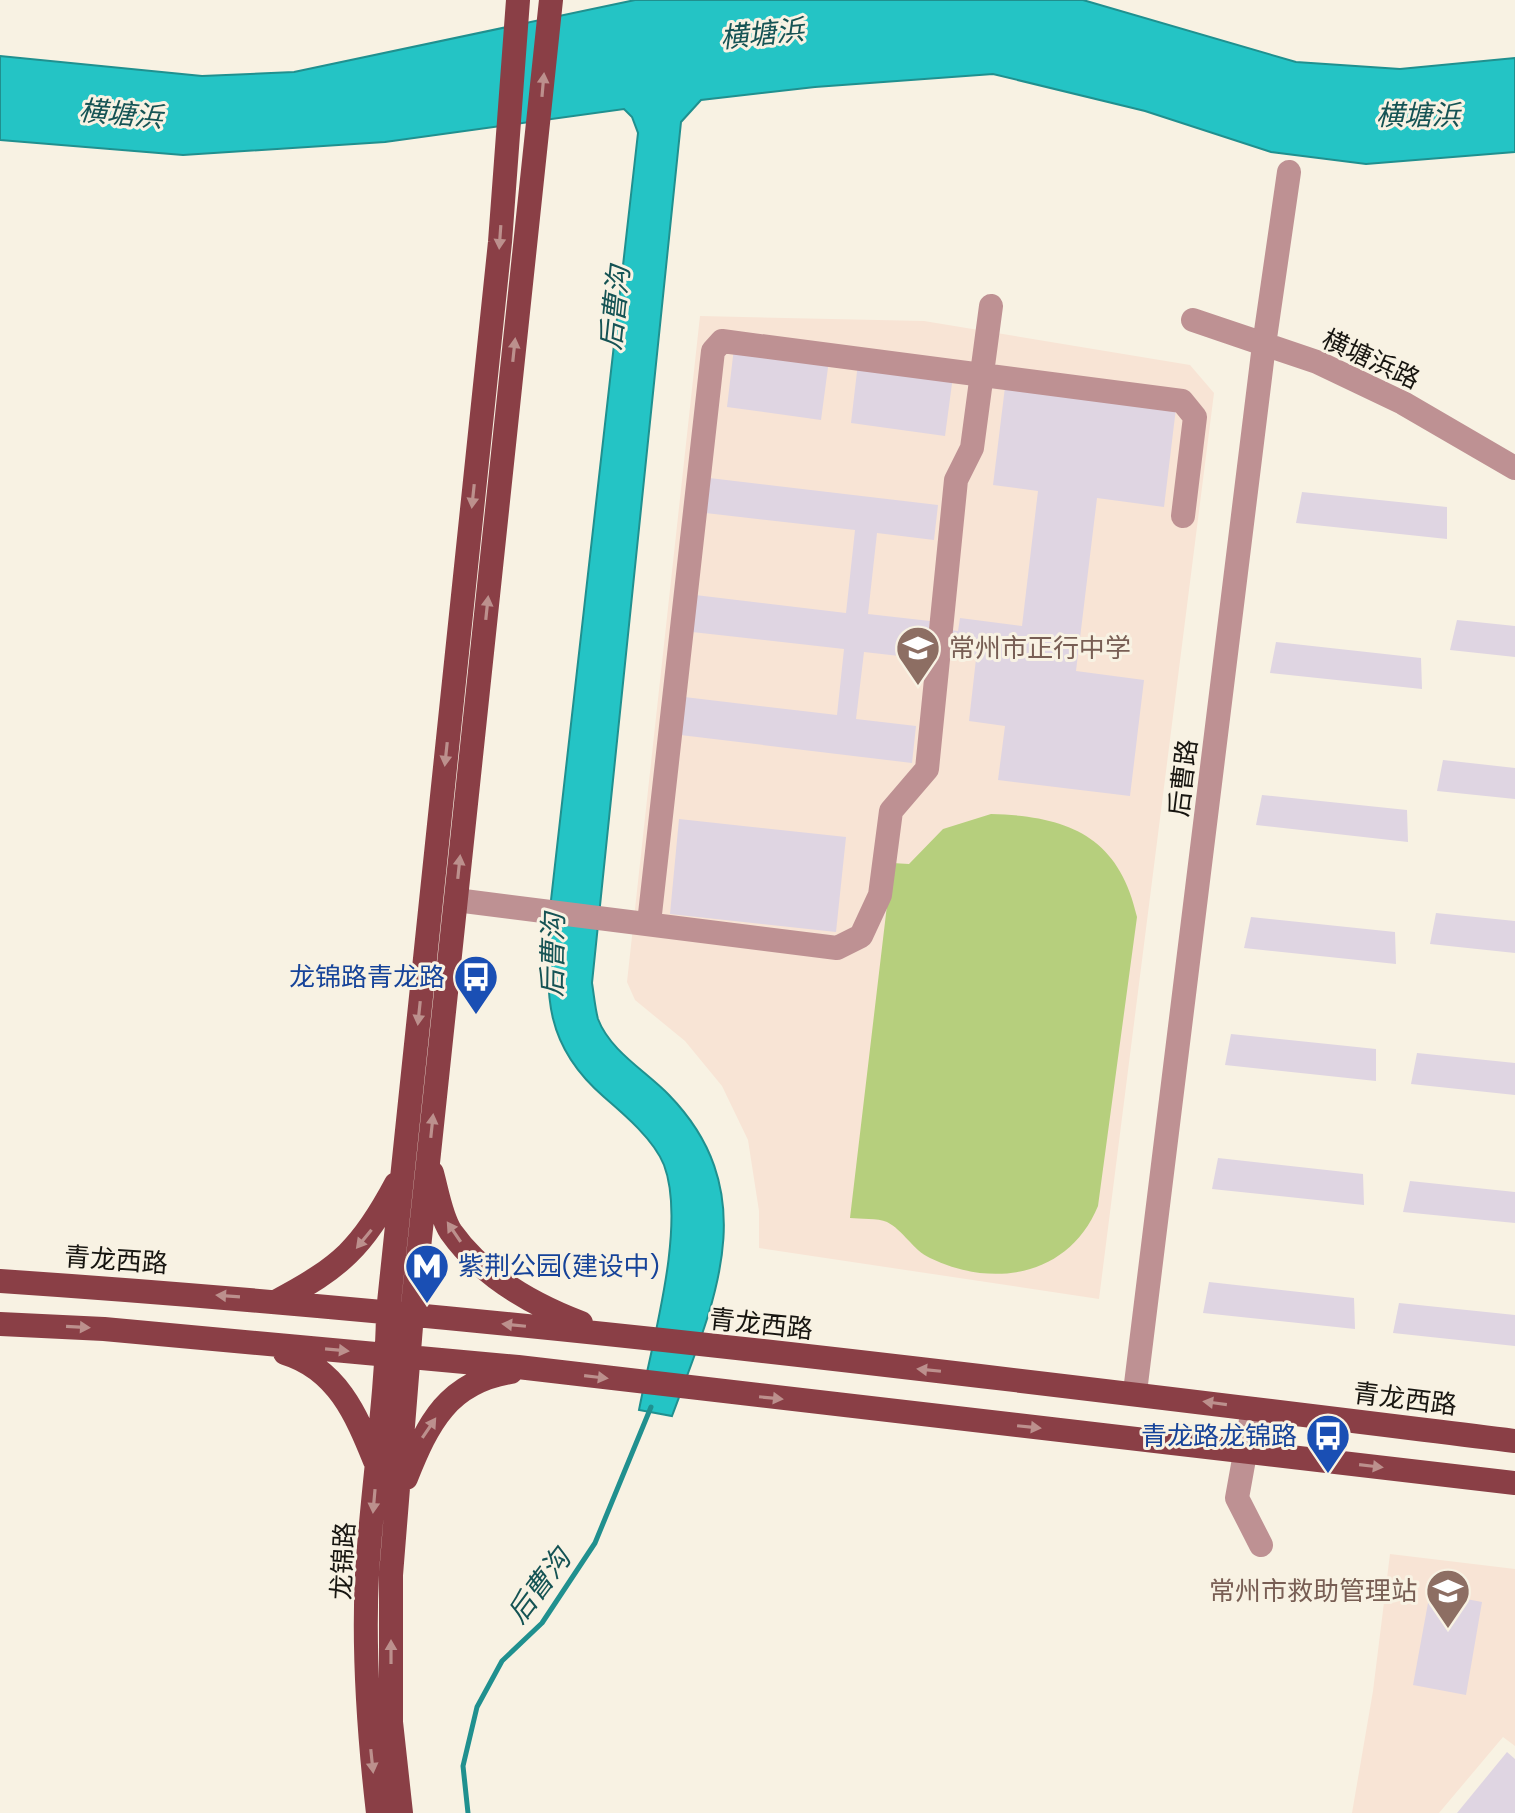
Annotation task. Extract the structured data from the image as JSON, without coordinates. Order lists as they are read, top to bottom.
{
  "streets": {
    "main road": ["青龙西路", "龙锦路"],
    "street": ["横塘浜路", "后曹路"]
  },
  "crossings": [
    ["横塘浜路", "后曹路"],
    ["后曹路", "青龙西路"],
    ["青龙西路", "龙锦路"]
  ],
  "water": ["横塘浜", "后曹沟"],
  "places": {
    "school or university": ["常州市正行中学", "常州市救助管理站"],
    "bus stop": ["龙锦路青龙路", "青龙路龙锦路"],
    "metro station": ["紫荆公园(建设中)"]
  }
}
